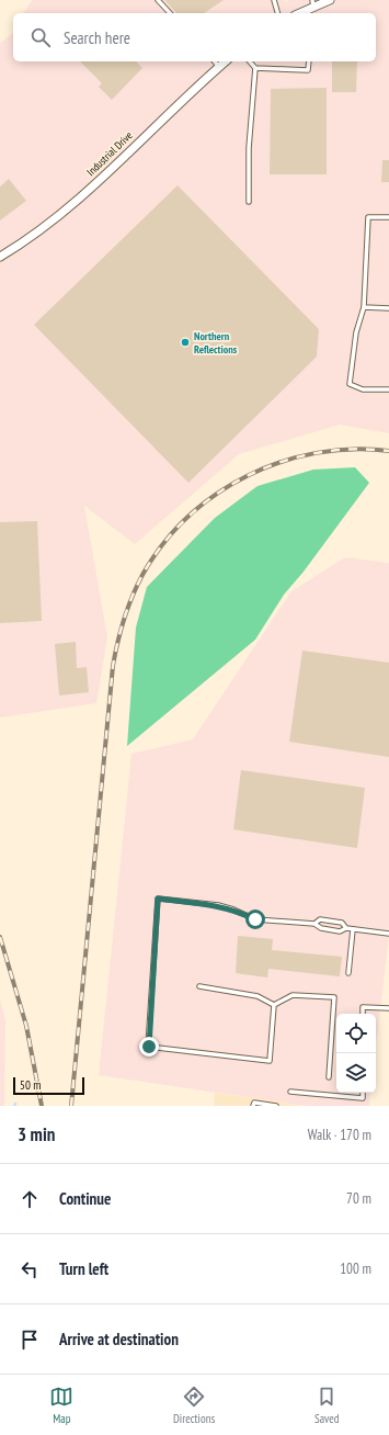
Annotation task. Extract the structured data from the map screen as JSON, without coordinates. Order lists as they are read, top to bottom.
{
  "streets": {
    "street": ["Industrial Drive"]
  },
  "places": ["Northern Reflections"],
  "scale_bar": "50 m",
  "page": {
    "search": "Search here",
    "scale": "50 m",
    "heading": ["3 min", "Walk · 170 m"],
    "list": [
      ["Continue", "70 m"],
      ["Turn left", "100 m"],
      "Arrive at destination"
    ],
    "nav": ["Map", "Directions", "Saved"]
  }
}
